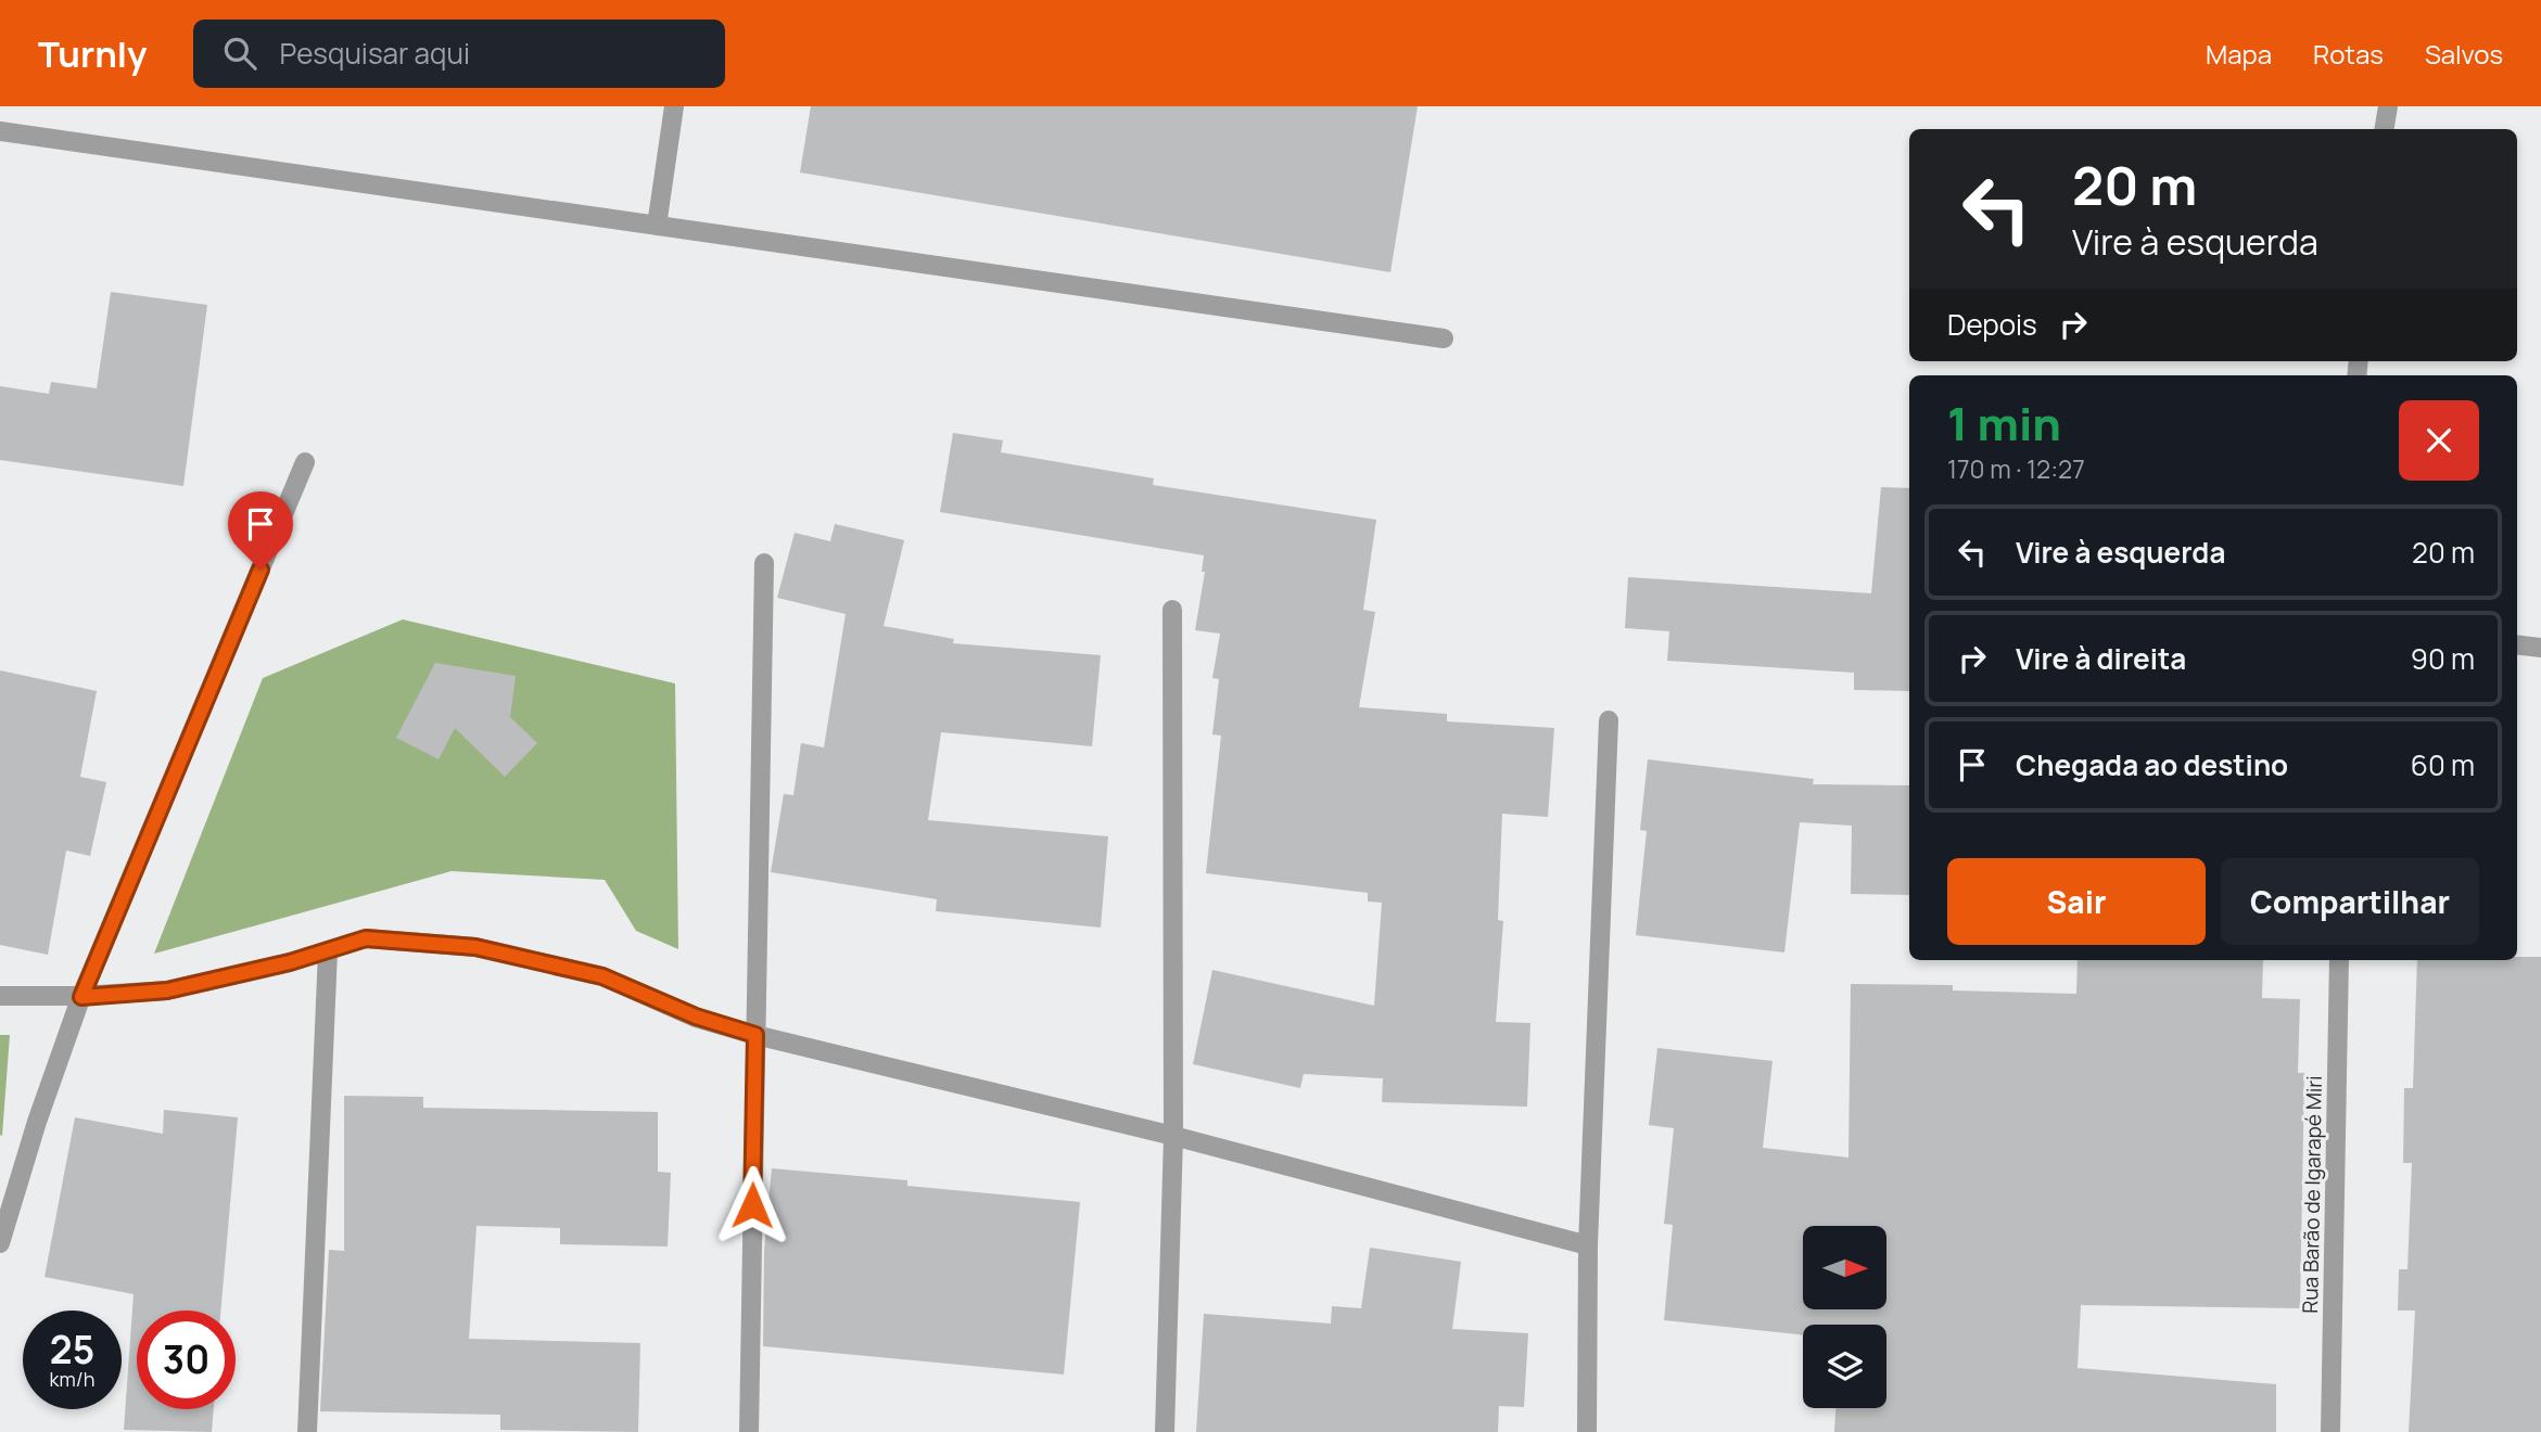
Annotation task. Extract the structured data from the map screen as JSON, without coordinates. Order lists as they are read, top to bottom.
{
  "streets": {
    "street": ["Rua Barão de Igarapé Miri"]
  },
  "north": "right",
  "page": {
    "header": "Turnly",
    "search": "Pesquisar aqui",
    "nav": ["Mapa", "Rotas", "Salvos"],
    "turn": ["20 m", "Vire à esquerda"],
    "then": "Depois",
    "heading": ["1 min", "170 m · 12:27"],
    "list": [
      {
        "name": "Vire à esquerda",
        "value": "20 m"
      },
      {
        "name": "Vire à direita",
        "value": "90 m"
      },
      {
        "name": "Chegada ao destino",
        "value": "60 m"
      }
    ],
    "buttons": ["Sair", "Compartilhar"],
    "speed": "25 km/h",
    "limit": "30"
  }
}
